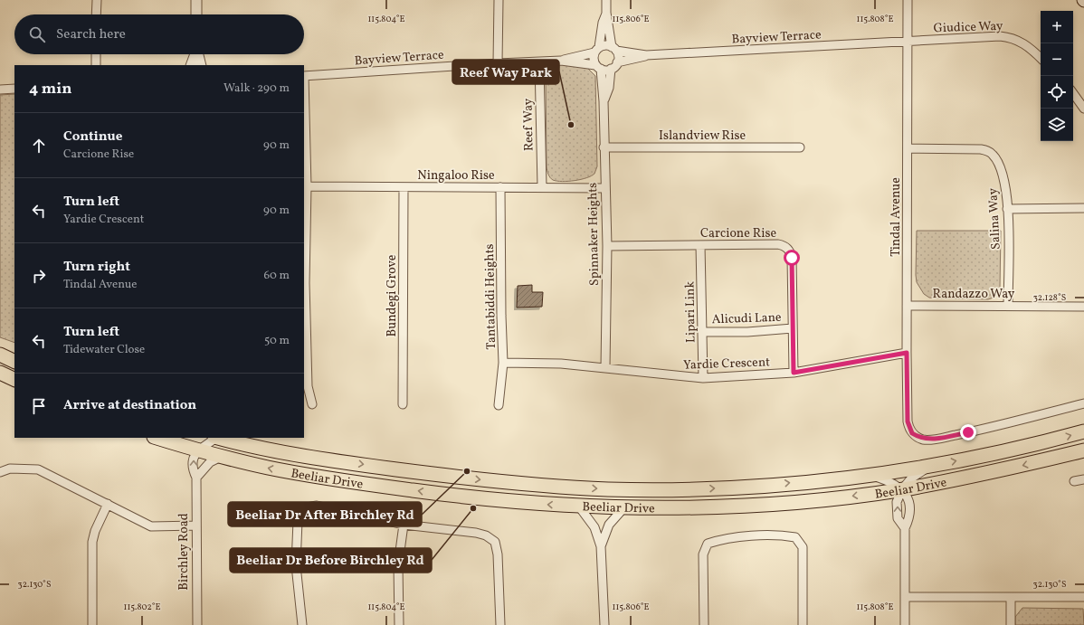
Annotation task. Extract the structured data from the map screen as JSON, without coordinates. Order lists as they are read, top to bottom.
{
  "streets": {
    "highway": ["Beeliar Drive"],
    "street": [
      "Giudice Way",
      "Bayview Terrace",
      "Reef Way",
      "Islandview Rise",
      "Ningaloo Rise",
      "Tindal Avenue",
      "Salina Way",
      "Carcione Rise",
      "Spinnaker Heights",
      "Randazzo Way",
      "Bundegi Grove",
      "Tantabiddi Heights",
      "Lipari Link",
      "Alicudi Lane",
      "Yardie Crescent",
      "Birchley Road"
    ]
  },
  "crossings": [
    ["Giudice Way", "Bayview Terrace"],
    ["Giudice Way", "Tindal Avenue"],
    ["Bayview Terrace", "Reef Way"],
    ["Bayview Terrace", "Tindal Avenue"],
    ["Bayview Terrace", "Spinnaker Heights"],
    ["Reef Way", "Ningaloo Rise"],
    ["Islandview Rise", "Spinnaker Heights"],
    ["Ningaloo Rise", "Spinnaker Heights"],
    ["Ningaloo Rise", "Bundegi Grove"],
    ["Ningaloo Rise", "Tantabiddi Heights"],
    ["Tindal Avenue", "Salina Way"],
    ["Tindal Avenue", "Randazzo Way"],
    ["Tindal Avenue", "Yardie Crescent"],
    ["Salina Way", "Randazzo Way"],
    ["Carcione Rise", "Spinnaker Heights"],
    ["Carcione Rise", "Lipari Link"],
    ["Carcione Rise", "Alicudi Lane"],
    ["Carcione Rise", "Yardie Crescent"],
    ["Spinnaker Heights", "Yardie Crescent"],
    ["Tantabiddi Heights", "Yardie Crescent"],
    ["Lipari Link", "Alicudi Lane"],
    ["Lipari Link", "Yardie Crescent"],
    ["Beeliar Drive", "Birchley Road"]
  ],
  "places": ["Reef Way Park", "Beeliar Dr After Birchley Rd", "Beeliar Dr Before Birchley Rd"],
  "page": {
    "map_buttons": ["+", "−"],
    "search": "Search here",
    "heading": ["4 min", "Walk · 290 m"],
    "list": [
      ["Continue", "Carcione Rise", "90 m"],
      ["Turn left", "Yardie Crescent", "90 m"],
      ["Turn right", "Tindal Avenue", "60 m"],
      ["Turn left", "Tidewater Close", "50 m"],
      "Arrive at destination"
    ]
  },
  "coordinates": [
    "115.804°E",
    "115.806°E",
    "115.808°E",
    "32.128°S",
    "32.130°S",
    "115.802°E"
  ]
}
